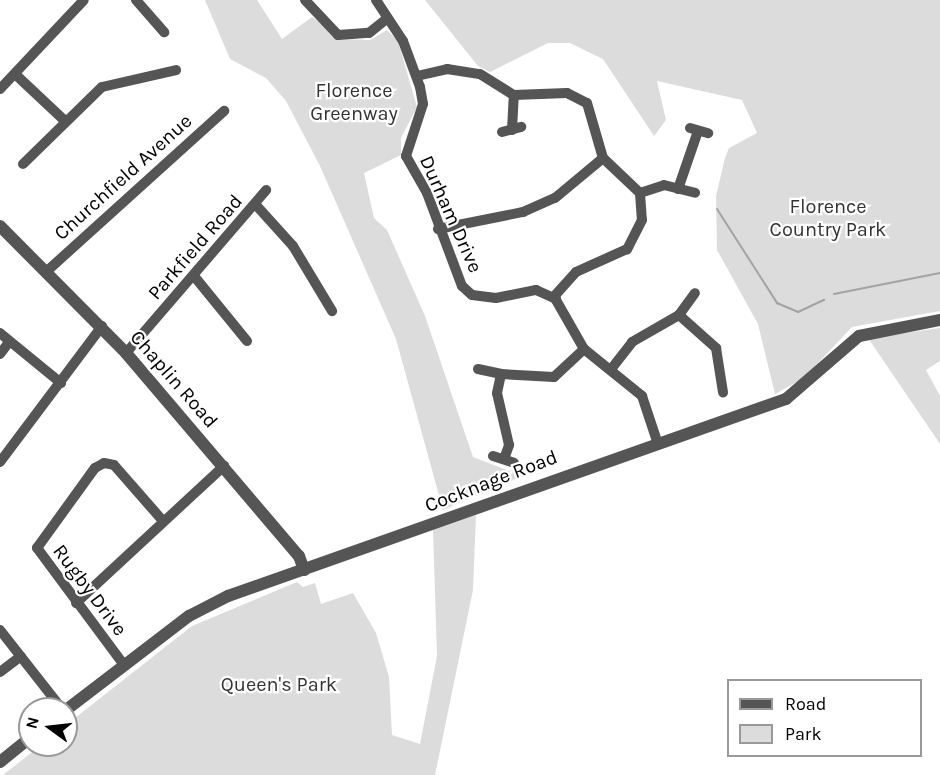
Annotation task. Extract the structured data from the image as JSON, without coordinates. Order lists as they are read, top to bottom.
{
  "streets": {
    "street": [
      "Churchfield Avenue",
      "Durham Drive",
      "Parkfield Road",
      "Chaplin Road",
      "Cocknage Road",
      "Rugby Drive"
    ]
  },
  "crossings": [
    ["Churchfield Avenue", "Chaplin Road"],
    ["Parkfield Road", "Chaplin Road"],
    ["Chaplin Road", "Cocknage Road"],
    ["Cocknage Road", "Rugby Drive"]
  ],
  "parks": ["Florence Greenway", "Florence Country Park", "Queen's Park"],
  "legend": ["Road", "Park"],
  "north": "left"
}
